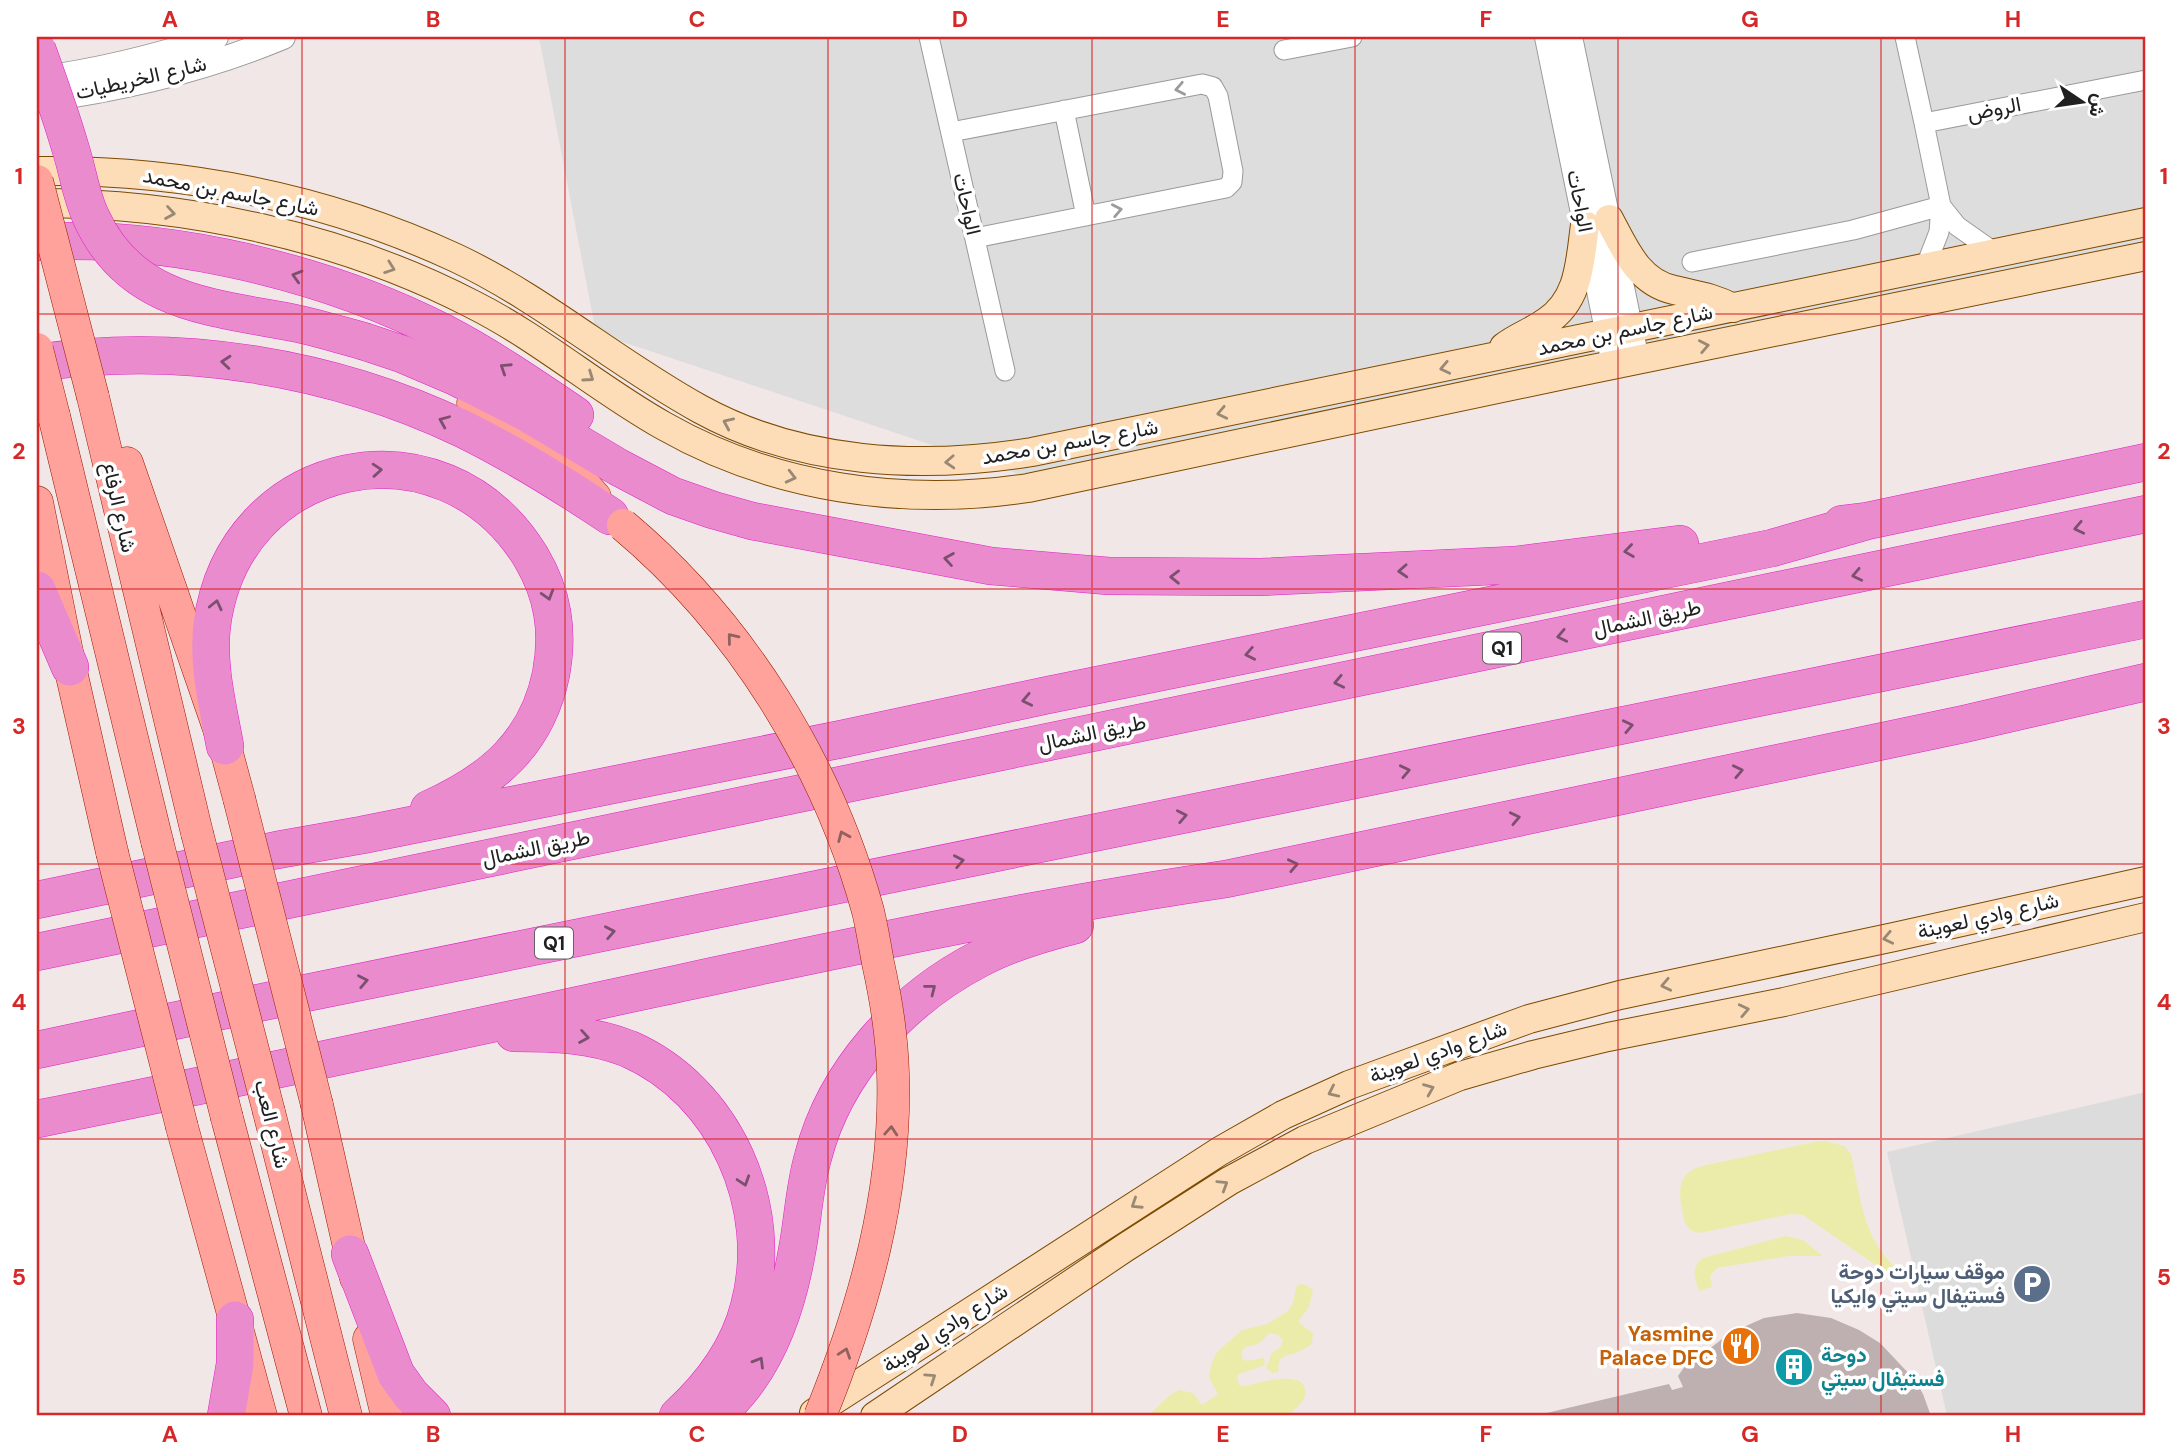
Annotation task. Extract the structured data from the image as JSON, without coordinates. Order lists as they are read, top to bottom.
{
  "streets": {
    "highway": ["طريق الشمال", "Q1"],
    "main road": [
      "شارع جاسم بن محمد",
      "شارع الرفاع",
      "شارع وادي لعوينة",
      "شارع العب"
    ],
    "street": ["شارع الخريطيات", "الروض", "الواحات"]
  },
  "crossings": [
    ["شارع جاسم بن محمد", "الواحات"],
    ["شارع الرفاع", "شارع العب"]
  ],
  "places": {
    "parking": ["موقف سيارات دوحة فستيفال سيتي وايكيا"],
    "restaurant": ["Yasmine Palace DFC"],
    "building": ["دوحة فستيفال سيتي"]
  },
  "north": "right",
  "grid": {
    "columns": [
      "A",
      "B",
      "C",
      "D",
      "E",
      "F",
      "G",
      "H"
    ],
    "rows": [
      "1",
      "2",
      "3",
      "4",
      "5"
    ]
  }
}
